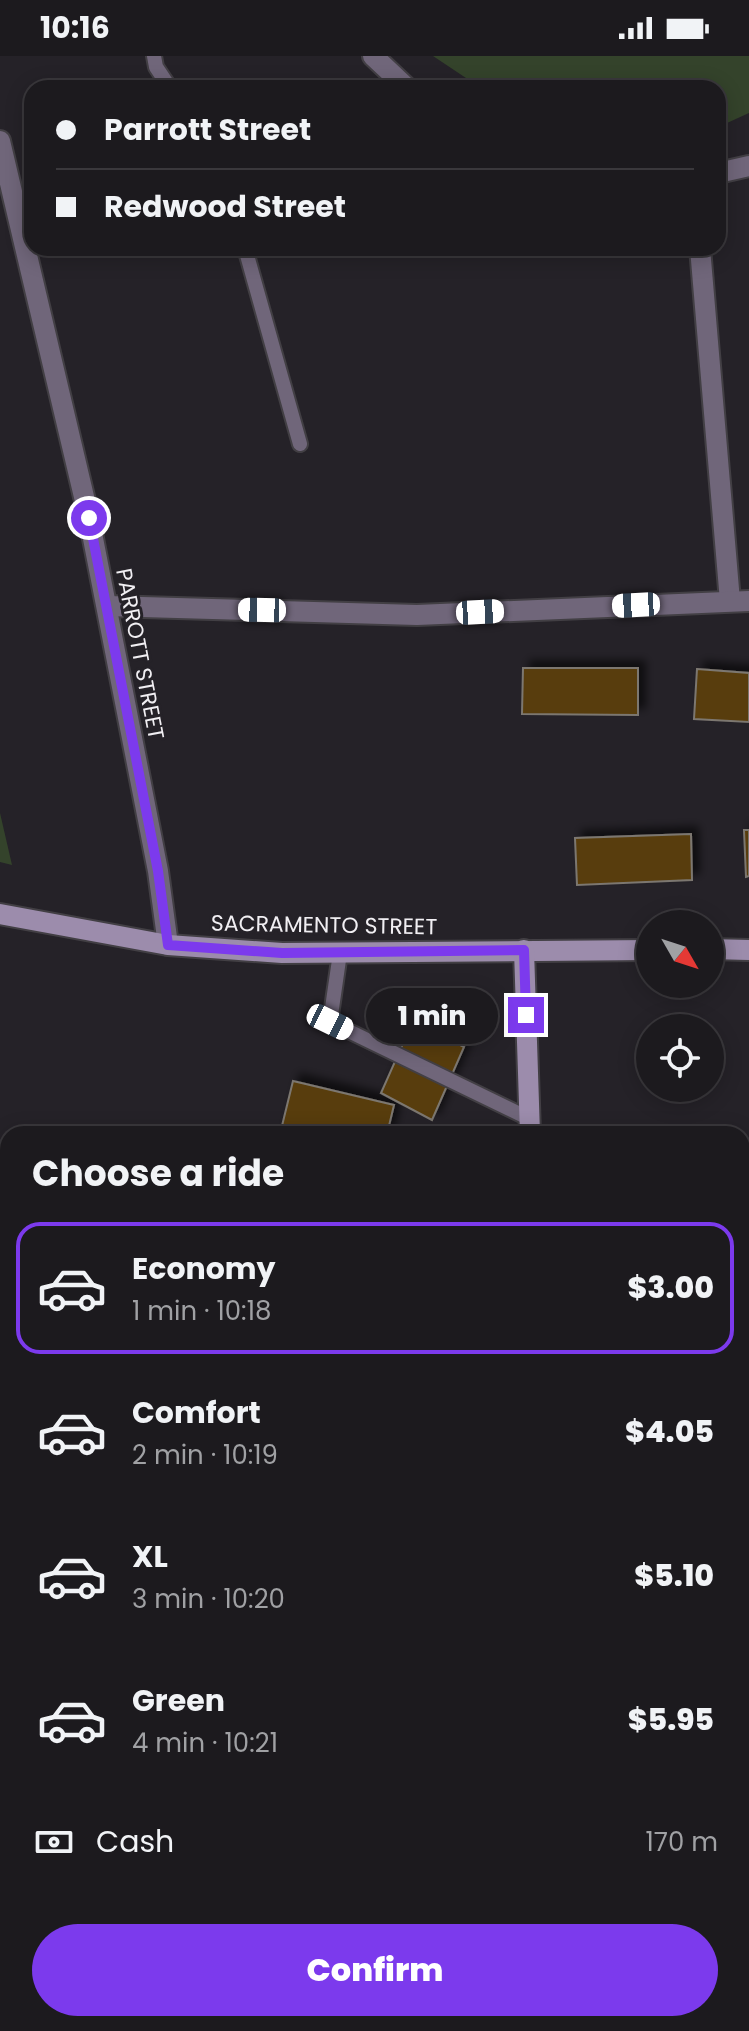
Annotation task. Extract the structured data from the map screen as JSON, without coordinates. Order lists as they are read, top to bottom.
{
  "streets": {
    "main road": ["SACRAMENTO STREET"],
    "street": ["PARROTT STREET"]
  },
  "crossings": [
    ["PARROTT STREET", "SACRAMENTO STREET"]
  ],
  "north": "bottom right",
  "page": {
    "status": "10:16",
    "banner": ["Parrott Street", "Redwood Street"],
    "bubble": "1 min",
    "heading": "Choose a ride",
    "list": [
      {
        "name": "Economy",
        "note": "1 min · 10:18",
        "value": "$3.00"
      },
      {
        "name": "Comfort",
        "note": "2 min · 10:19",
        "value": "$4.05"
      },
      {
        "name": "XL",
        "note": "3 min · 10:20",
        "value": "$5.10"
      },
      {
        "name": "Green",
        "note": "4 min · 10:21",
        "value": "$5.95"
      }
    ],
    "pay": ["Cash", "170 m"],
    "buttons": "Confirm"
  }
}
